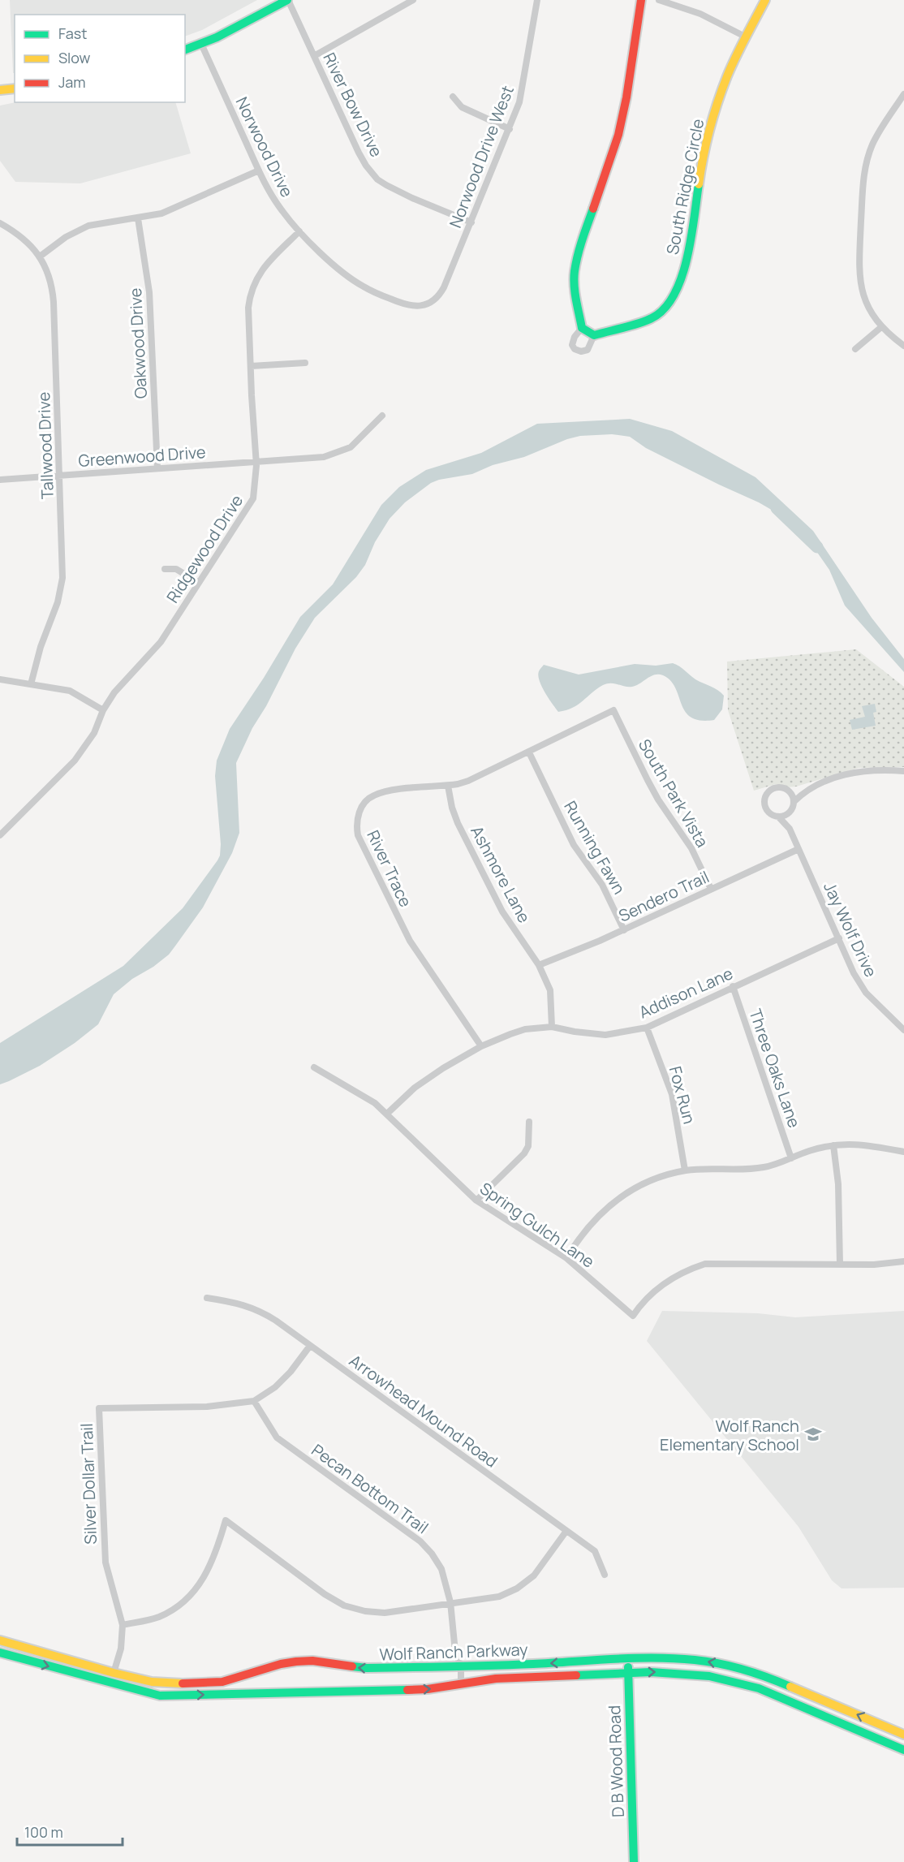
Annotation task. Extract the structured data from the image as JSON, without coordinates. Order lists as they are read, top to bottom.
{
  "streets": {
    "street": [
      "River Bow Drive",
      "Norwood Drive",
      "Norwood Drive West",
      "South Ridge Circle",
      "Oakwood Drive",
      "Tallwood Drive",
      "Greenwood Drive",
      "Ridgewood Drive",
      "South Park Vista",
      "Running Fawn",
      "River Trace",
      "Ashmore Lane",
      "Sendero Trail",
      "Jay Wolf Drive",
      "Addison Lane",
      "Three Oaks Lane",
      "Fox Run",
      "Spring Gulch Lane",
      "Arrowhead Mound Road",
      "Silver Dollar Trail",
      "Pecan Bottom Trail",
      "Wolf Ranch Parkway",
      "D B Wood Road"
    ]
  },
  "crossings": [
    ["River Bow Drive", "Norwood Drive West"],
    ["Norwood Drive", "Norwood Drive West"],
    ["Norwood Drive", "Ridgewood Drive"],
    ["Oakwood Drive", "Greenwood Drive"],
    ["Tallwood Drive", "Greenwood Drive"],
    ["Greenwood Drive", "Ridgewood Drive"],
    ["South Park Vista", "River Trace"],
    ["South Park Vista", "Sendero Trail"],
    ["Running Fawn", "River Trace"],
    ["Running Fawn", "Sendero Trail"],
    ["River Trace", "Ashmore Lane"],
    ["River Trace", "Addison Lane"],
    ["Ashmore Lane", "Sendero Trail"],
    ["Ashmore Lane", "Addison Lane"],
    ["Sendero Trail", "Jay Wolf Drive"],
    ["Jay Wolf Drive", "Addison Lane"],
    ["Addison Lane", "Three Oaks Lane"],
    ["Addison Lane", "Fox Run"],
    ["Addison Lane", "Spring Gulch Lane"],
    ["Arrowhead Mound Road", "Silver Dollar Trail"],
    ["Silver Dollar Trail", "Pecan Bottom Trail"],
    ["Silver Dollar Trail", "Wolf Ranch Parkway"],
    ["Pecan Bottom Trail", "Wolf Ranch Parkway"],
    ["Wolf Ranch Parkway", "D B Wood Road"]
  ],
  "places": {
    "school or university": ["Wolf Ranch Elementary School"]
  },
  "legend": ["Fast", "Slow", "Jam"],
  "scale_bar": "100 m"
}
